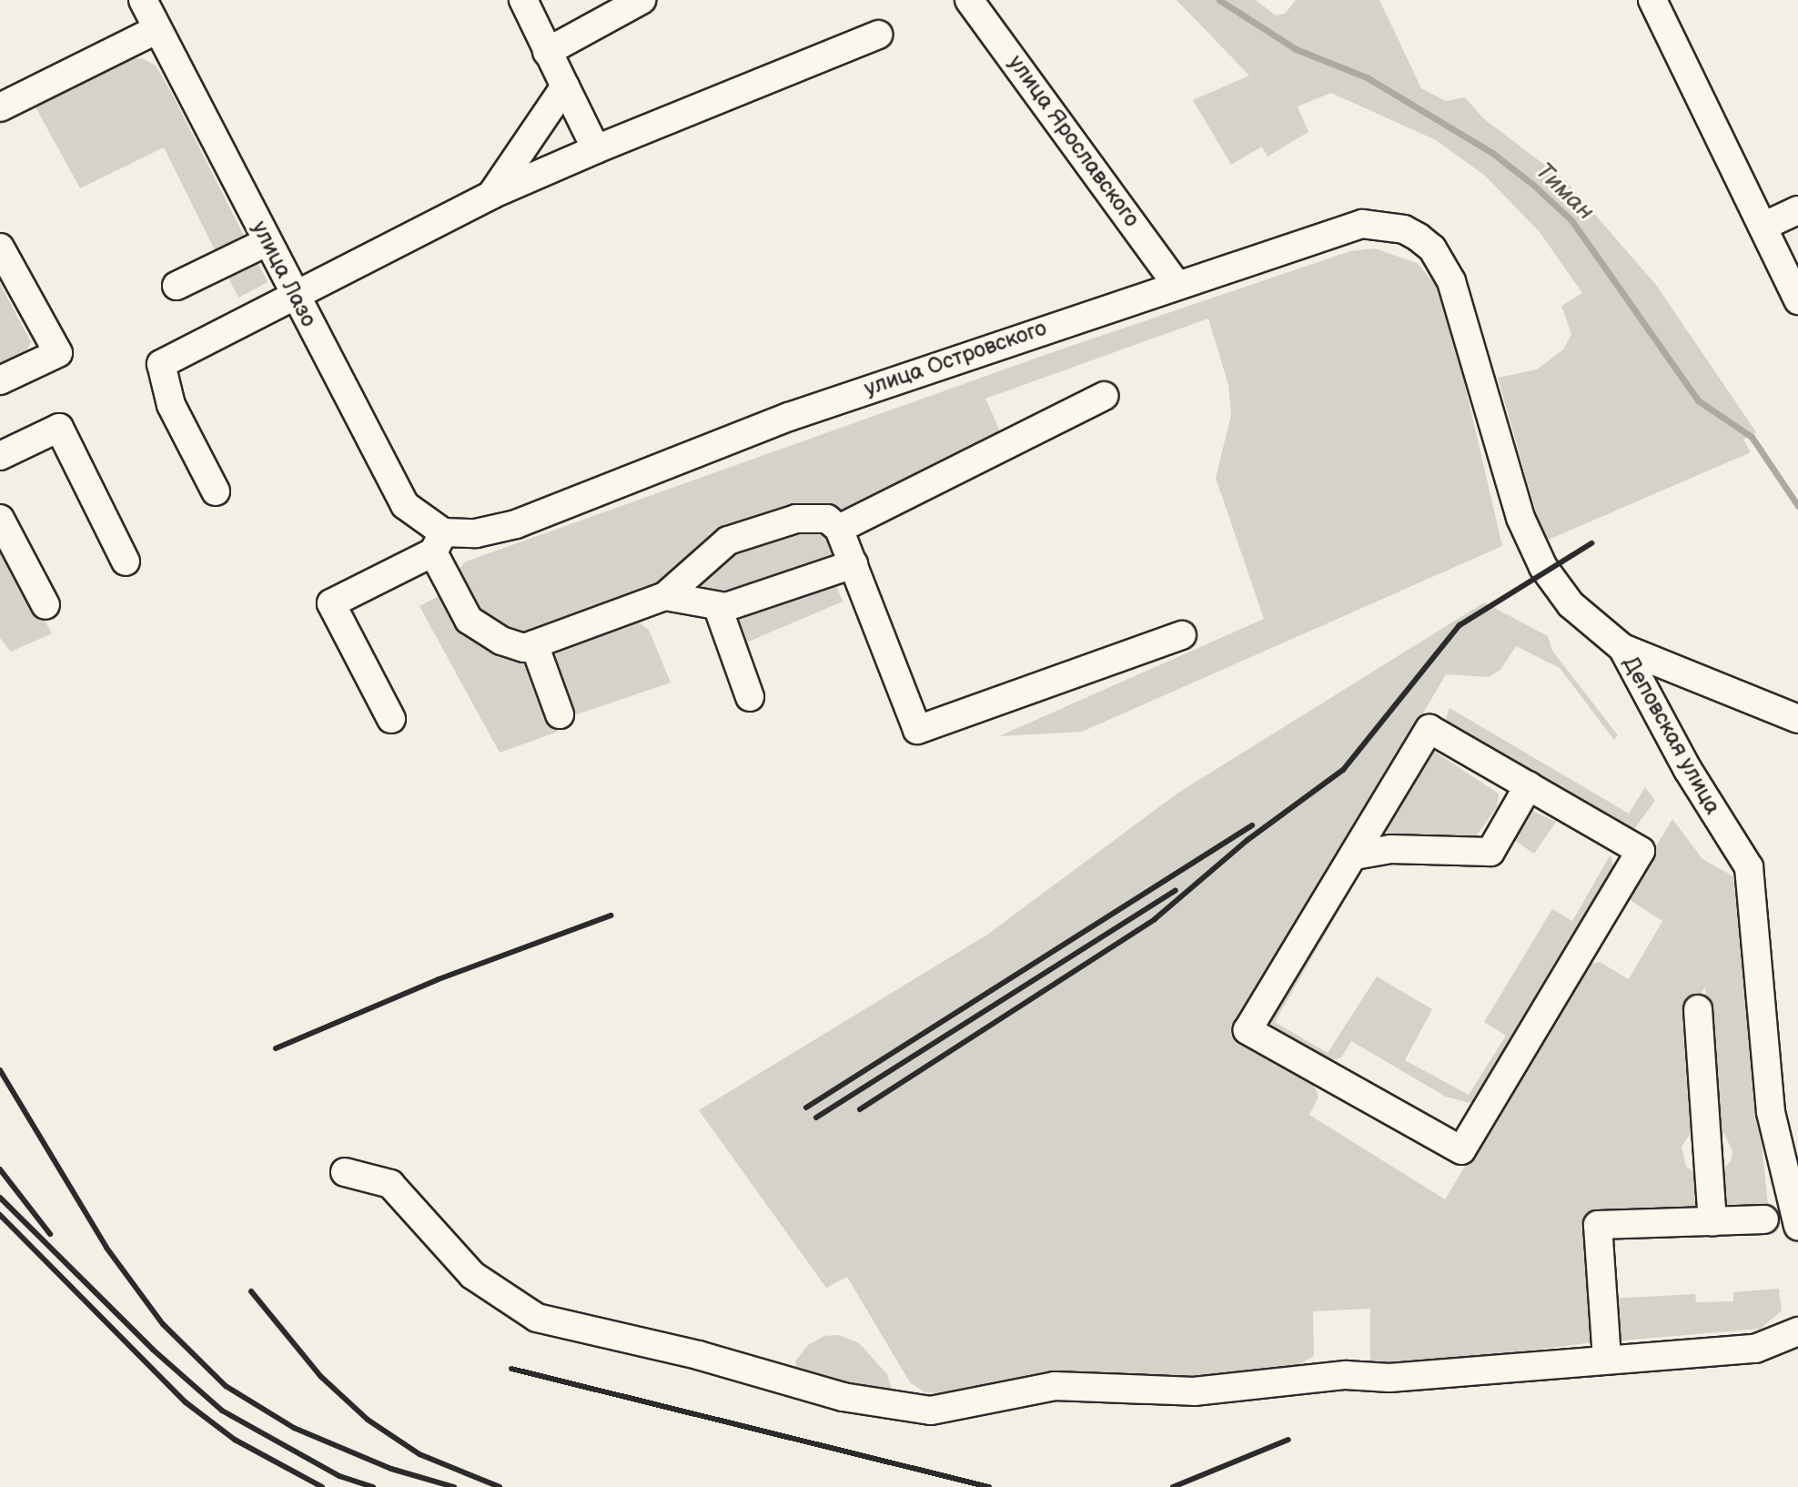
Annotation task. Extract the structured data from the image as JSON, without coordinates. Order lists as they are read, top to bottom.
{
  "streets": {
    "street": [
      "улица Ярославского",
      "улица Лазо",
      "улица Островского",
      "Деповская улица"
    ]
  },
  "crossings": [
    ["улица Ярославского", "улица Островского"],
    ["улица Лазо", "улица Островского"],
    ["улица Островского", "Деповская улица"]
  ],
  "water": ["Тиман"]
}
